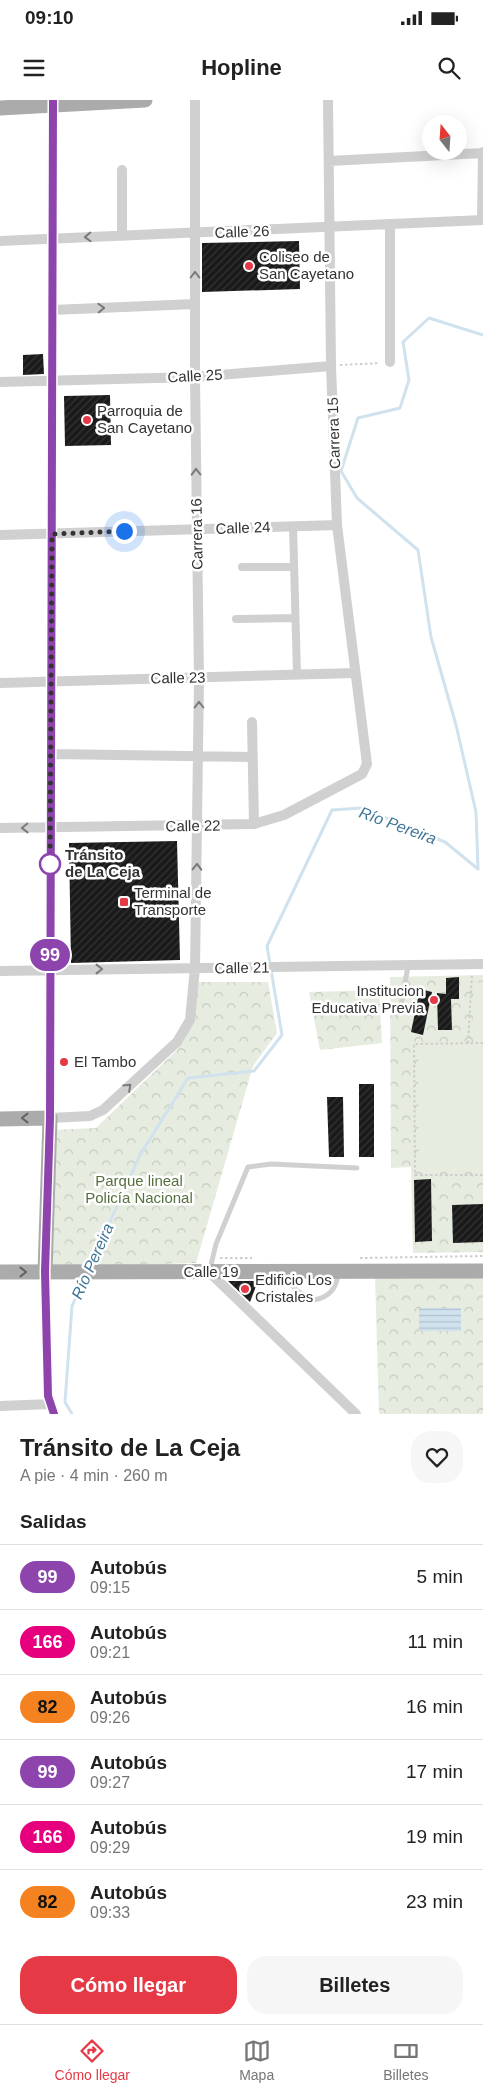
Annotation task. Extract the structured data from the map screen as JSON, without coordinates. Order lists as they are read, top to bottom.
{
  "streets": {
    "main road": ["Calle 19"],
    "street": [
      "Calle 26",
      "Calle 25",
      "Carrera 15",
      "Calle 24",
      "Carrera 16",
      "Calle 23",
      "Calle 22",
      "Calle 21"
    ]
  },
  "crossings": [
    ["Calle 26", "Carrera 15"],
    ["Calle 26", "Carrera 16"],
    ["Calle 25", "Carrera 15"],
    ["Calle 25", "Carrera 16"],
    ["Carrera 15", "Calle 24"],
    ["Carrera 15", "Calle 23"],
    ["Carrera 15", "Calle 22"],
    ["Calle 24", "Carrera 16"],
    ["Carrera 16", "Calle 23"],
    ["Carrera 16", "Calle 22"],
    ["Carrera 16", "Calle 21"]
  ],
  "one_way": ["Carrera 16"],
  "water": ["Río Pereira"],
  "parks": ["Parque lineal Policía Nacional"],
  "places": {
    "other": [
      "Coliseo de San Cayetano",
      "Parroquia de San Cayetano",
      "Tránsito de La Ceja",
      "Institucion Educativa Previa",
      "El Tambo",
      "Edificio Los Cristales"
    ],
    "transit": ["Terminal de Transporte"]
  },
  "lines": ["bus line 99"],
  "north": "top",
  "page": {
    "status": "09:10",
    "header": "Hopline",
    "on_map": "99",
    "heading": [
      ["Tránsito de La Ceja", "A pie · 4 min · 260 m"],
      "Salidas"
    ],
    "list": [
      {
        "mark": "99",
        "name": "Autobús",
        "note": "09:15",
        "value": "5 min"
      },
      {
        "mark": "166",
        "name": "Autobús",
        "note": "09:21",
        "value": "11 min"
      },
      {
        "mark": "82",
        "name": "Autobús",
        "note": "09:26",
        "value": "16 min"
      },
      {
        "mark": "99",
        "name": "Autobús",
        "note": "09:27",
        "value": "17 min"
      },
      {
        "mark": "166",
        "name": "Autobús",
        "note": "09:29",
        "value": "19 min"
      },
      {
        "mark": "82",
        "name": "Autobús",
        "note": "09:33",
        "value": "23 min"
      }
    ],
    "buttons": ["Cómo llegar", "Billetes"],
    "tabs": ["Cómo llegar", "Mapa", "Billetes"]
  }
}
